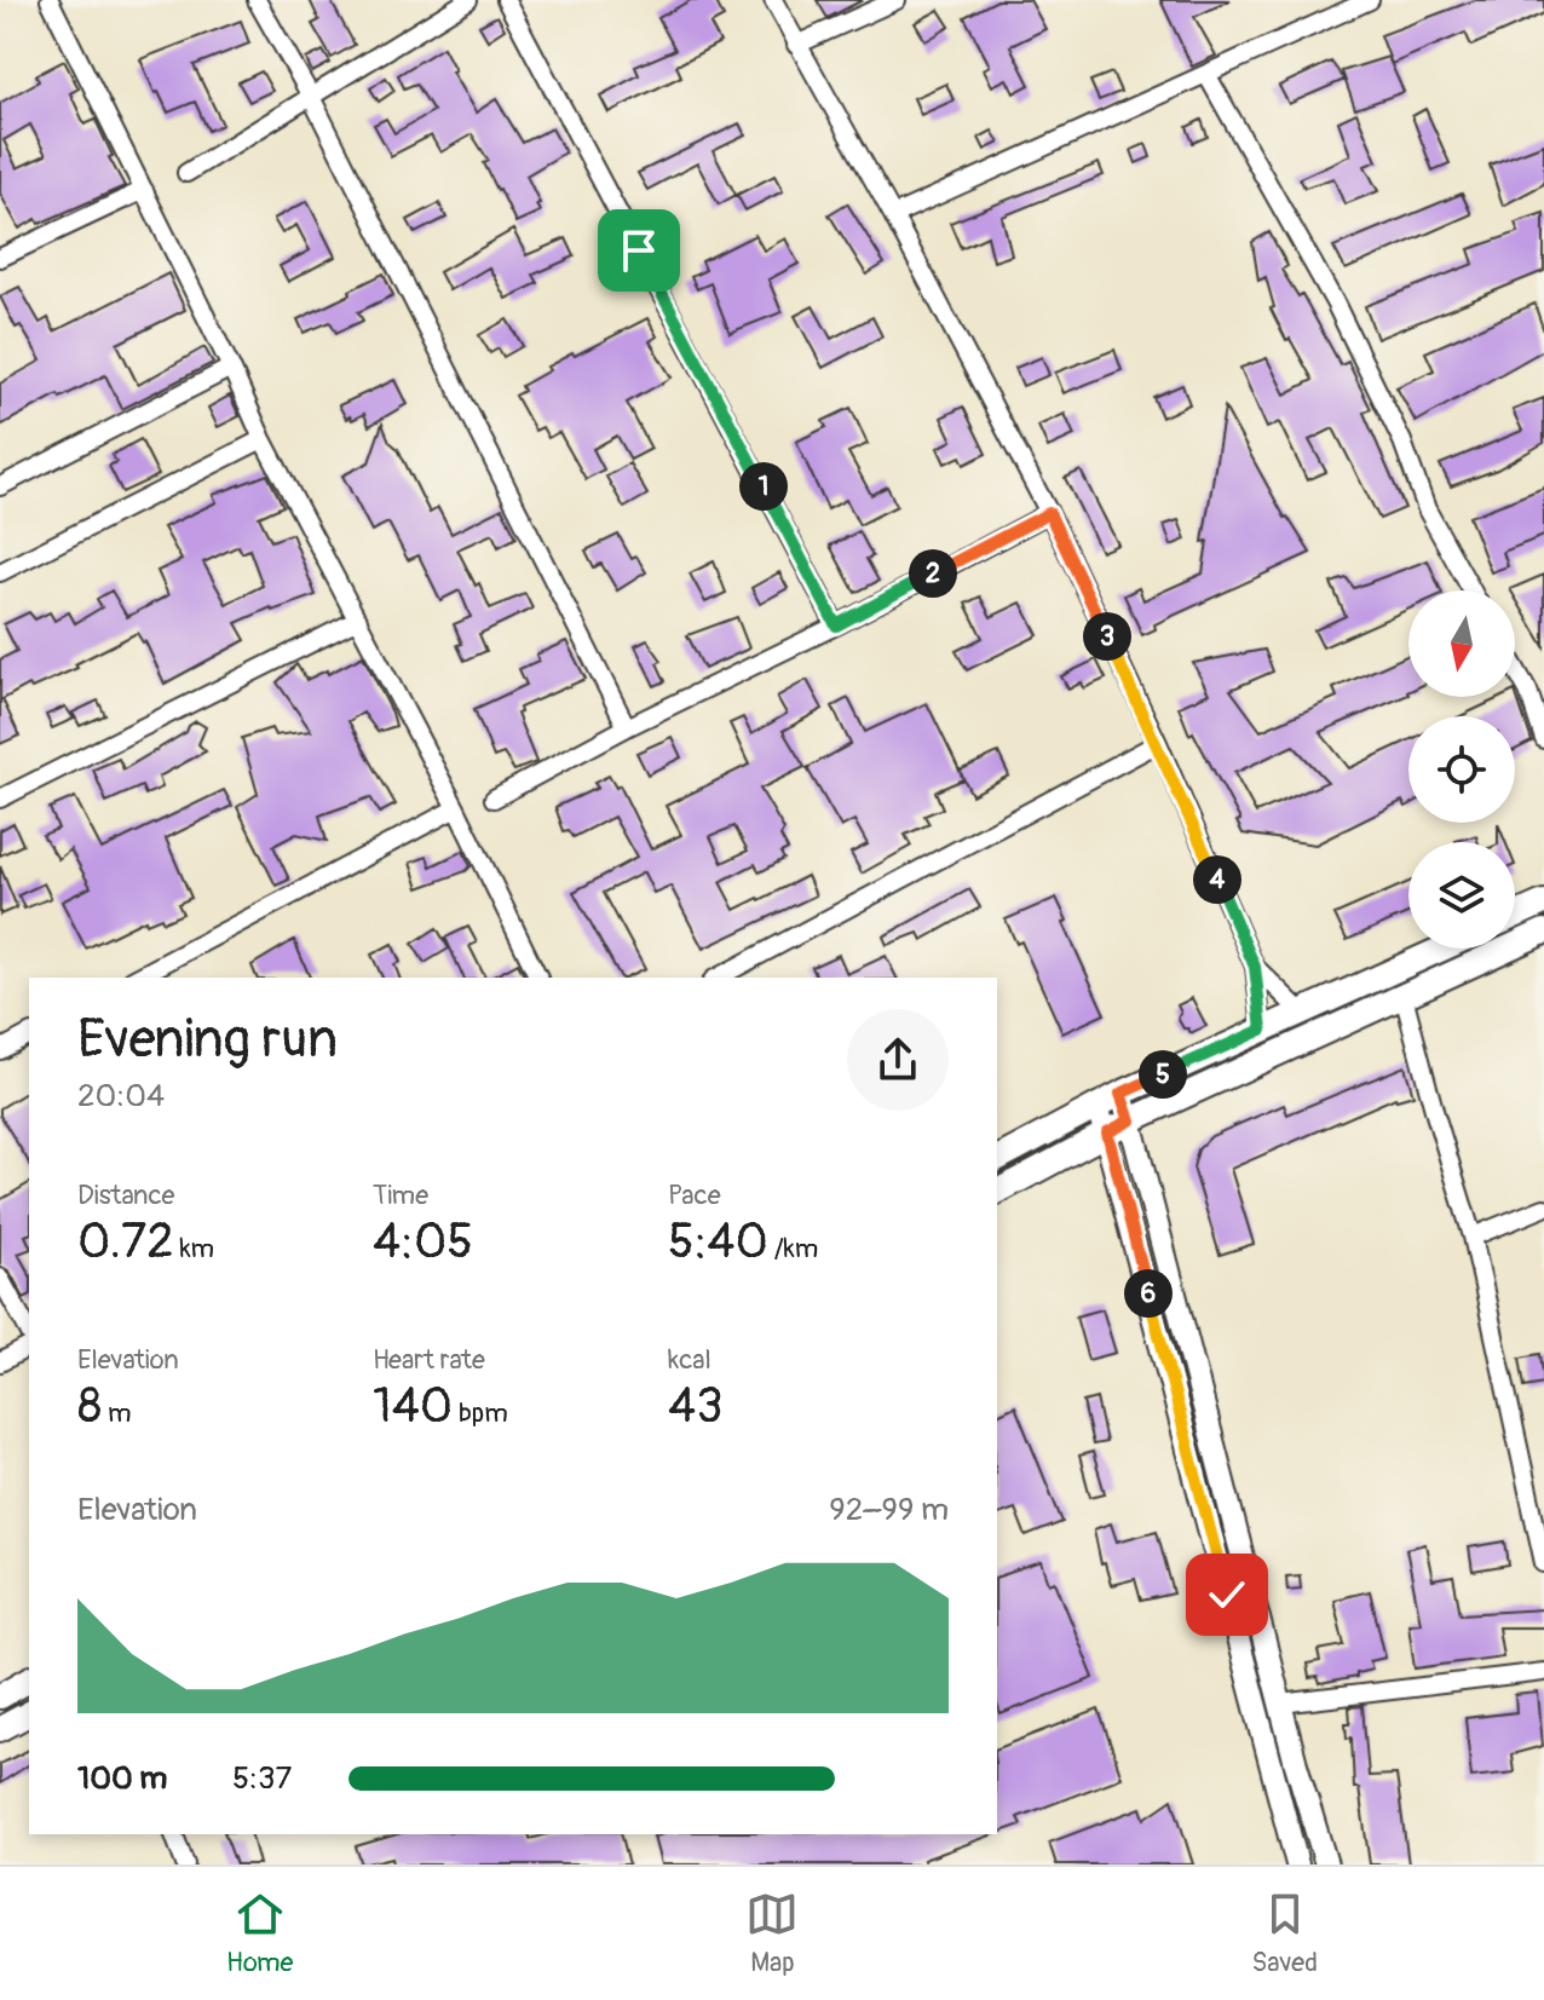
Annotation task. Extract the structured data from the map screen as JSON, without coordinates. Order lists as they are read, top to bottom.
{
  "north": "bottom",
  "page": {
    "pins": [
      "1",
      "2",
      "3",
      "4",
      "5",
      "6"
    ],
    "heading": ["Evening run", "20:04"],
    "stats": [
      ["Distance", "0.72 km"],
      ["Time", "4:05"],
      ["Pace", "5:40 /km"],
      ["Elevation", "8 m"],
      ["Heart rate", "140 bpm"],
      ["kcal", "43"]
    ],
    "chart": ["Elevation", "92–99 m"],
    "list": [
      {
        "name": "100 m",
        "note": "5:37"
      }
    ],
    "tabs": ["Home", "Map", "Saved"]
  }
}
